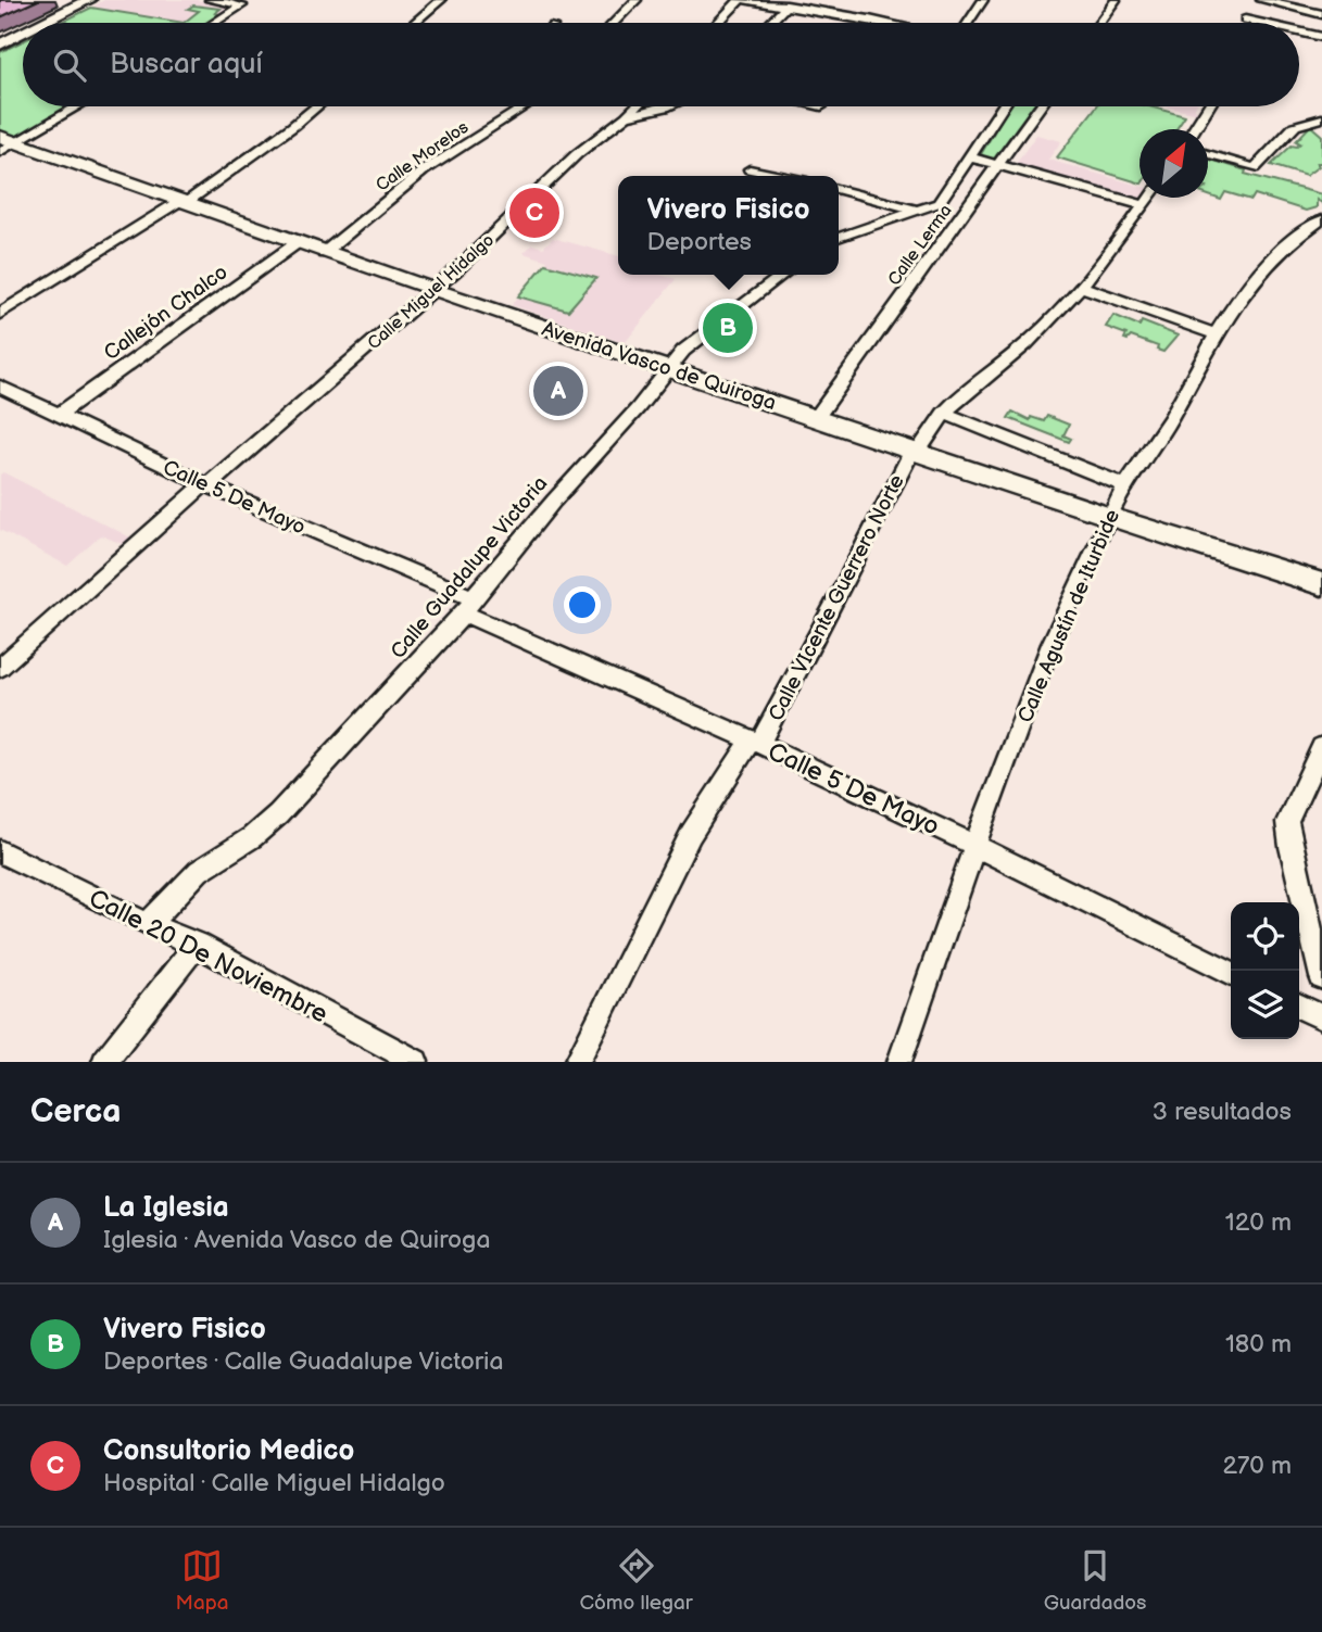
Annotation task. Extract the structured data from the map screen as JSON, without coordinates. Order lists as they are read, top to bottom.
{
  "streets": {
    "street": [
      "Calle Morelos",
      "Calle Lerma",
      "Calle Miguel Hidalgo",
      "Callejón Chalco",
      "Avenida Vasco de Quiroga",
      "Calle 5 De Mayo",
      "Calle Guadalupe Victoria",
      "Calle VIcente Guerrero Norte",
      "Calle Agustín de Iturbide",
      "Calle 20 De Noviembre"
    ]
  },
  "crossings": [
    ["Calle Morelos", "Avenida Vasco de Quiroga"],
    ["Calle Lerma", "Avenida Vasco de Quiroga"],
    ["Calle Miguel Hidalgo", "Avenida Vasco de Quiroga"],
    ["Calle Miguel Hidalgo", "Calle 5 De Mayo"],
    ["Callejón Chalco", "Avenida Vasco de Quiroga"],
    ["Callejón Chalco", "Calle 5 De Mayo"],
    ["Avenida Vasco de Quiroga", "Calle Guadalupe Victoria"],
    ["Avenida Vasco de Quiroga", "Calle VIcente Guerrero Norte"],
    ["Avenida Vasco de Quiroga", "Calle Agustín de Iturbide"],
    ["Calle 5 De Mayo", "Calle Guadalupe Victoria"],
    ["Calle 5 De Mayo", "Calle VIcente Guerrero Norte"],
    ["Calle 5 De Mayo", "Calle Agustín de Iturbide"],
    ["Calle Guadalupe Victoria", "Calle 20 De Noviembre"]
  ],
  "north": "top right",
  "page": {
    "search": "Buscar aquí",
    "popup": ["Vivero Fisico", "Deportes"],
    "pins": ["C", "B", "A"],
    "heading": ["Cerca", "3 resultados"],
    "list": [
      {
        "mark": "A",
        "name": "La Iglesia",
        "note": "Iglesia · Avenida Vasco de Quiroga",
        "value": "120 m"
      },
      {
        "mark": "B",
        "name": "Vivero Fisico",
        "note": "Deportes · Calle Guadalupe Victoria",
        "value": "180 m"
      },
      {
        "mark": "C",
        "name": "Consultorio Medico",
        "note": "Hospital · Calle Miguel Hidalgo",
        "value": "270 m"
      }
    ],
    "nav": ["Mapa", "Cómo llegar", "Guardados"]
  }
}
